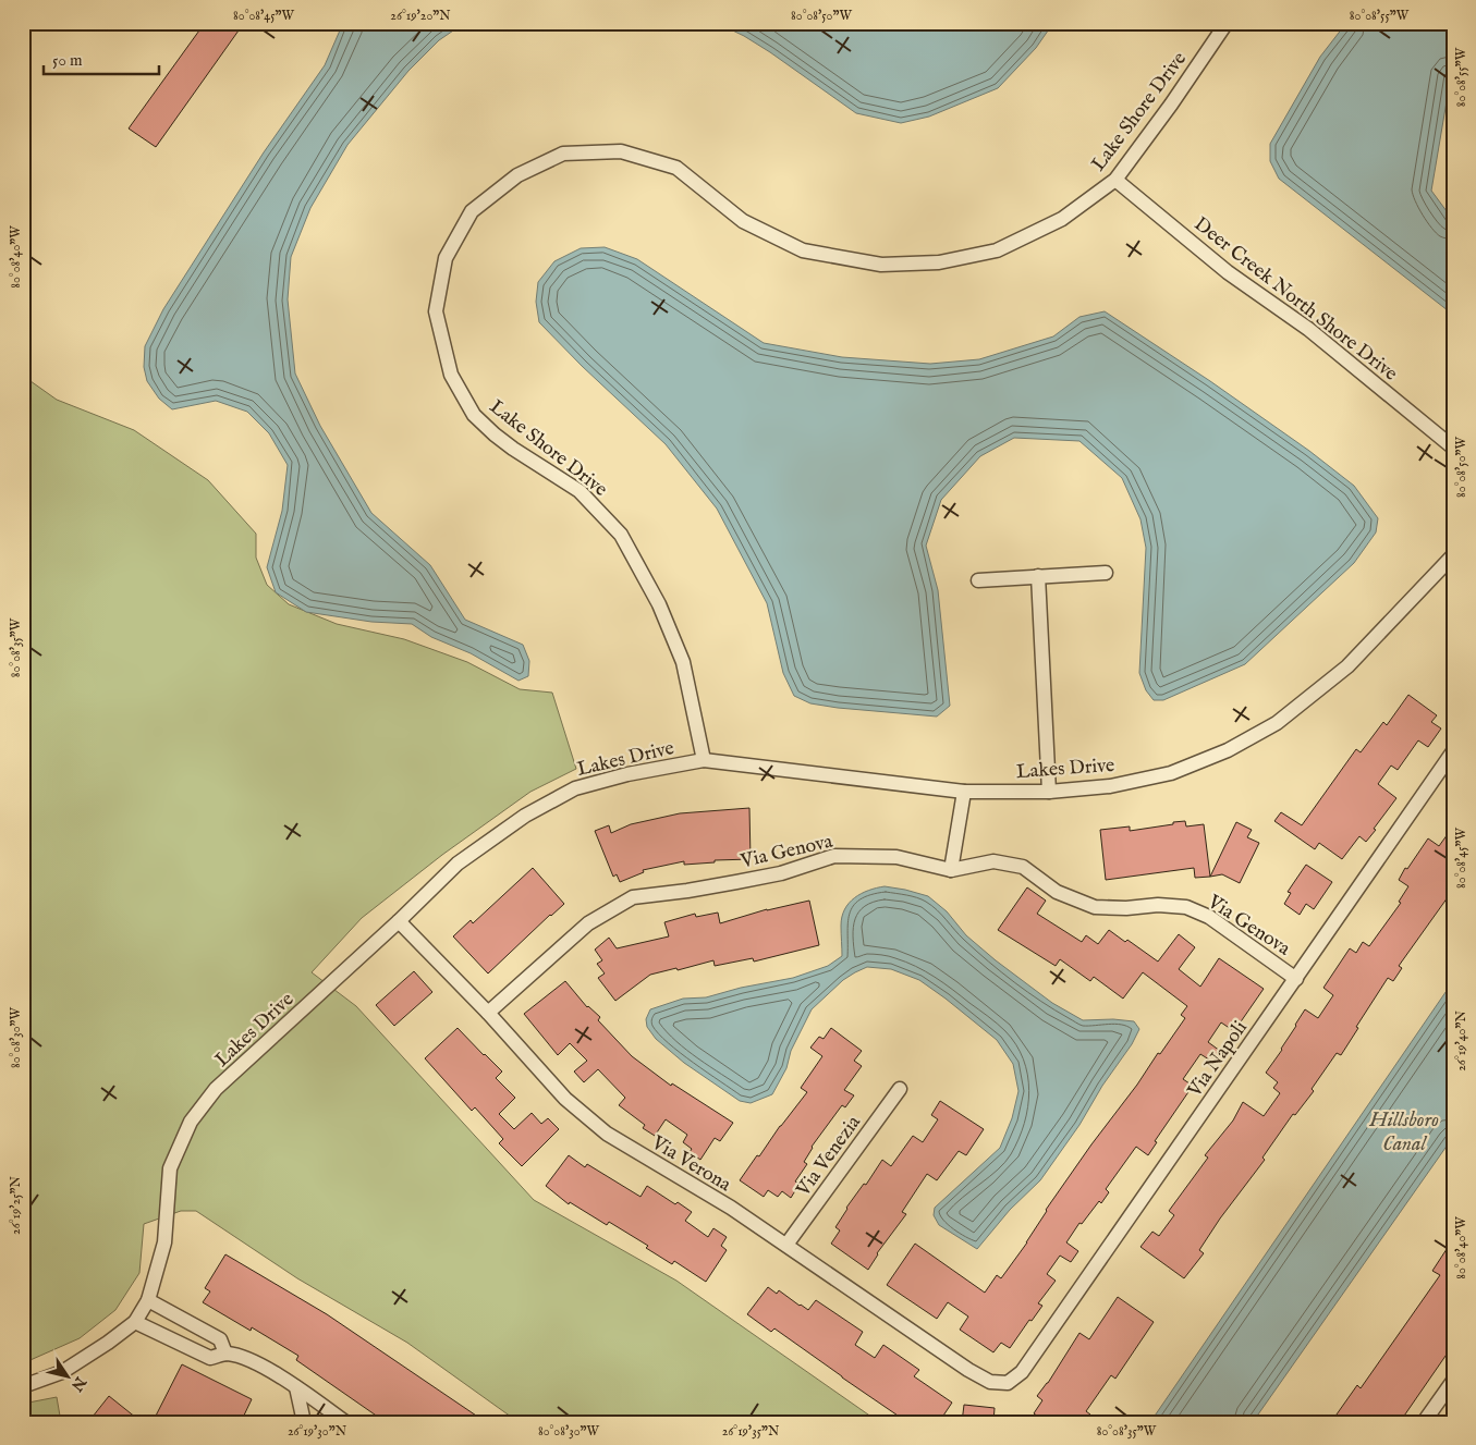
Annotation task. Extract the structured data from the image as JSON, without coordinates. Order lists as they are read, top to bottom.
{
  "streets": {
    "street": [
      "Lake Shore Drive",
      "Deer Creek North Shore Drive",
      "Lakes Drive",
      "Via Genova",
      "Via Napoli",
      "Via Venezia",
      "Via Verona"
    ]
  },
  "crossings": [
    ["Lake Shore Drive", "Deer Creek North Shore Drive"],
    ["Lake Shore Drive", "Lakes Drive"],
    ["Lakes Drive", "Via Verona"],
    ["Via Genova", "Via Napoli"],
    ["Via Genova", "Via Verona"],
    ["Via Napoli", "Via Verona"],
    ["Via Venezia", "Via Verona"]
  ],
  "water": ["Hillsboro Canal"],
  "scale_bar": "50 m",
  "north": "bottom right",
  "coordinates": [
    "80°08'45\"W",
    "26°19'20\"N",
    "80°08'50\"W",
    "80°08'55\"W",
    "80°08'40\"W",
    "80°08'35\"W",
    "80°08'30\"W",
    "26°19'40\"N",
    "26°19'25\"N",
    "26°19'30\"N",
    "26°19'35\"N"
  ]
}
